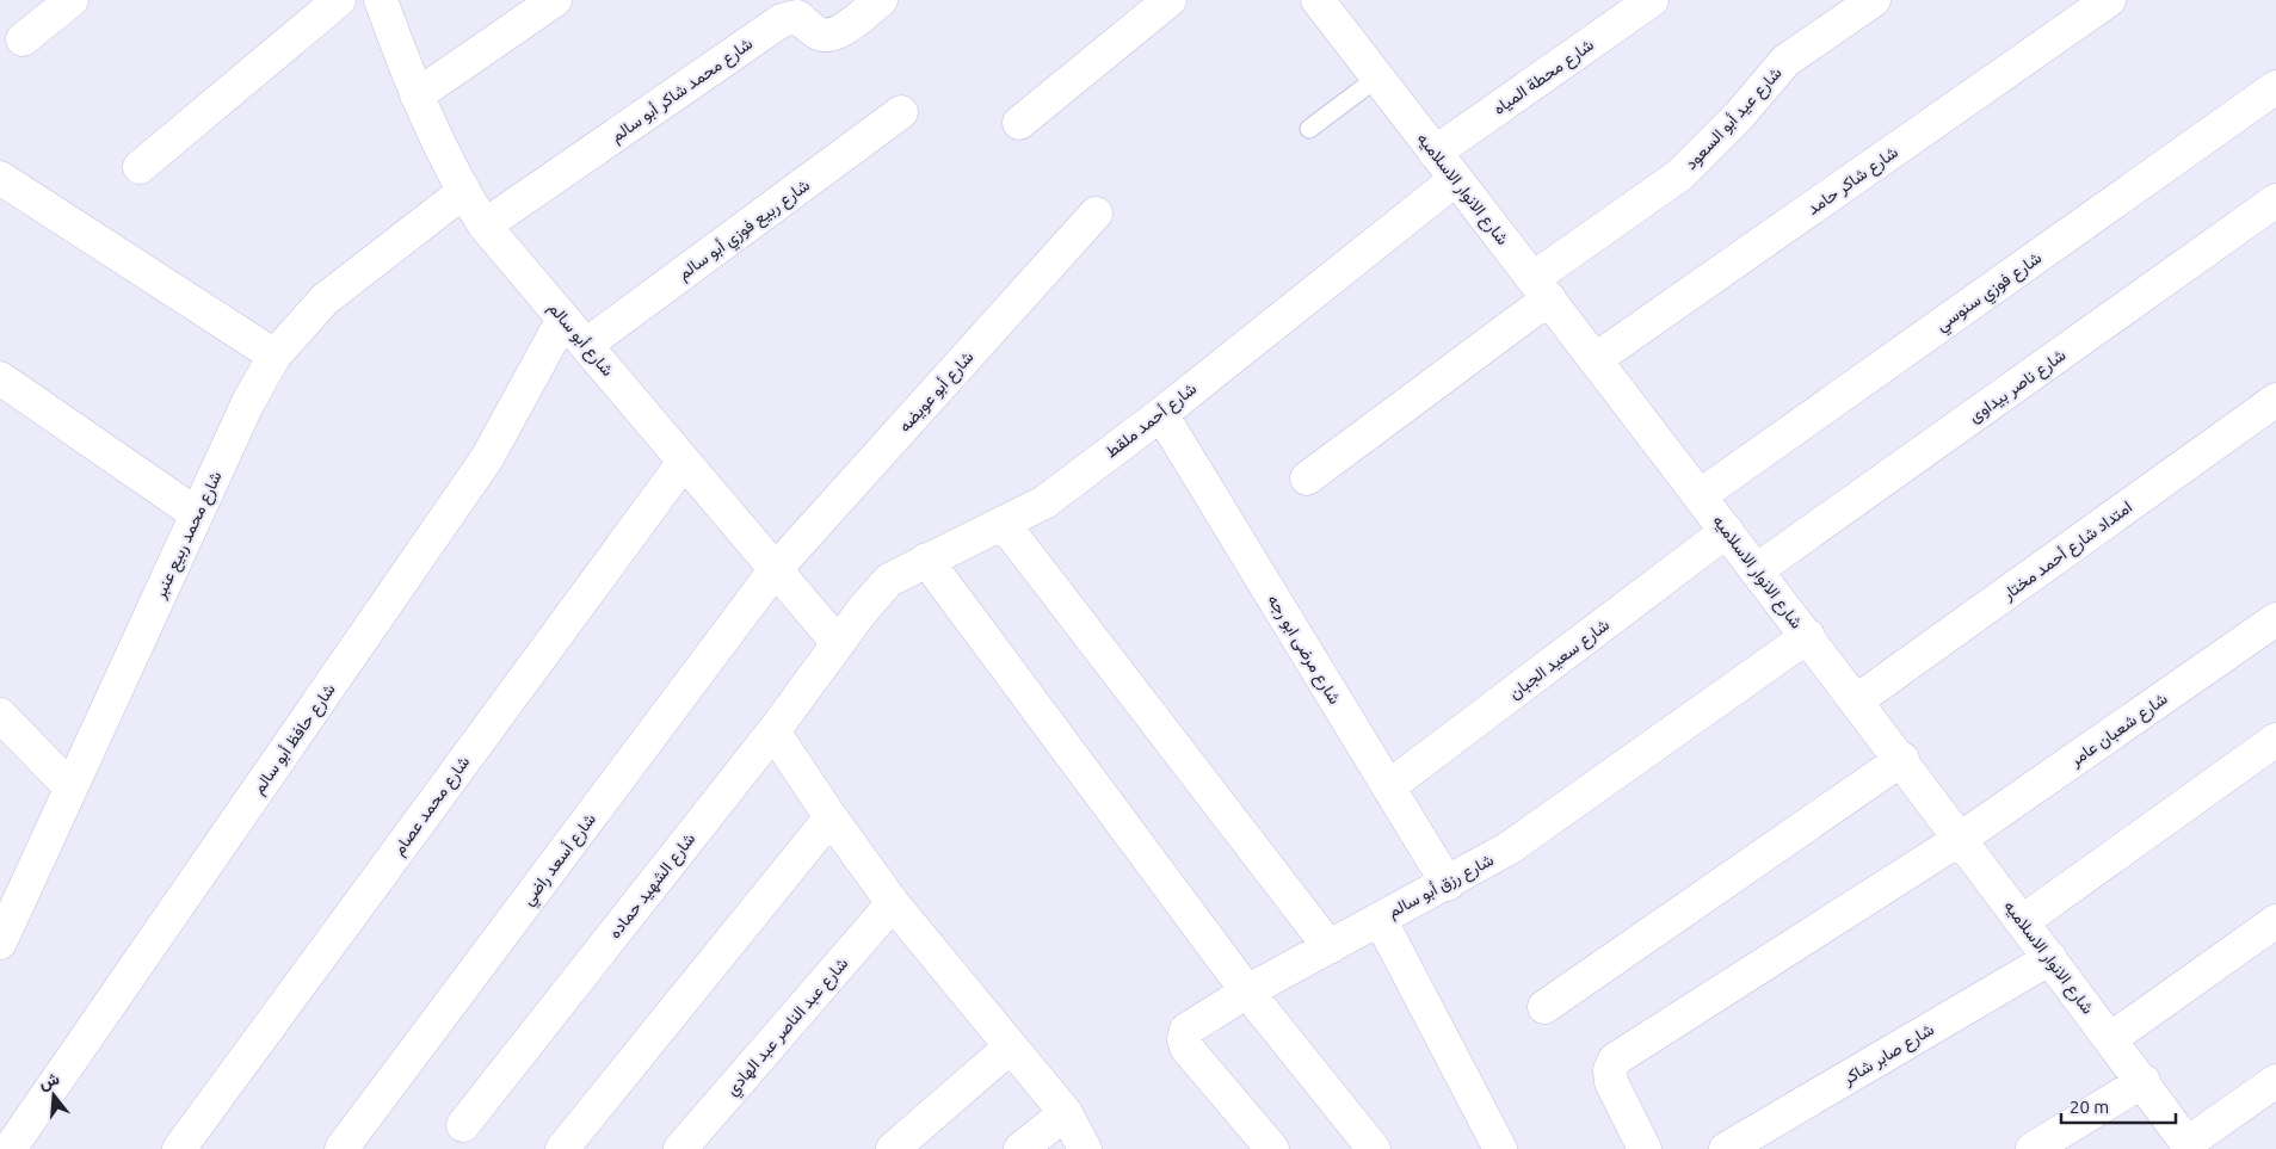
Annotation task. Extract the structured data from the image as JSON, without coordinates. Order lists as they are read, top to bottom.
{
  "streets": {
    "street": [
      "شارع محطة المياه",
      "شارع محمد شاكر أبو سالم",
      "شارع عيد أبو السعود",
      "شارع شاكر حامد",
      "شارع الانوار الاسلاميه",
      "شارع ربيع فوزي أبو سالم",
      "شارع فوزي سنوسي",
      "شارع أبو سالم",
      "شارع ناصر بيداوى",
      "شارع أبو عويضه",
      "شارع أحمد ملقط",
      "شارع محمد ربيع عنبر",
      "امتداد شارع أحمد مختار",
      "شارع مرضى ابو رجه",
      "شارع سعيد الجبان",
      "شارع شعبان عامر",
      "شارع حافظ أبو سالم",
      "شارع محمد عصام",
      "شارع أسعد راضي",
      "شارع الشهيد حماده",
      "شارع رزق أبو سالم",
      "شارع عبد الناصر عبد الهادي",
      "شارع صابر شاكر"
    ]
  },
  "crossings": [
    ["شارع محطة المياه", "شارع الانوار الاسلاميه"],
    ["شارع محمد شاكر أبو سالم", "شارع أبو سالم"],
    ["شارع عيد أبو السعود", "شارع الانوار الاسلاميه"],
    ["شارع شاكر حامد", "شارع الانوار الاسلاميه"],
    ["شارع الانوار الاسلاميه", "شارع فوزي سنوسي"],
    ["شارع الانوار الاسلاميه", "شارع ناصر بيداوى"],
    ["شارع الانوار الاسلاميه", "شارع أحمد ملقط"],
    ["شارع الانوار الاسلاميه", "امتداد شارع أحمد مختار"],
    ["شارع الانوار الاسلاميه", "شارع سعيد الجبان"],
    ["شارع الانوار الاسلاميه", "شارع شعبان عامر"],
    ["شارع الانوار الاسلاميه", "شارع رزق أبو سالم"],
    ["شارع الانوار الاسلاميه", "شارع صابر شاكر"],
    ["شارع ربيع فوزي أبو سالم", "شارع أبو سالم"],
    ["شارع أبو سالم", "شارع أبو عويضه"],
    ["شارع أبو سالم", "شارع أحمد ملقط"],
    ["شارع أبو سالم", "شارع محمد ربيع عنبر"],
    ["شارع أبو سالم", "شارع حافظ أبو سالم"],
    ["شارع أبو سالم", "شارع محمد عصام"],
    ["شارع أبو سالم", "شارع أسعد راضي"],
    ["شارع أبو سالم", "شارع الشهيد حماده"],
    ["شارع أبو عويضه", "شارع أسعد راضي"],
    ["شارع أحمد ملقط", "شارع مرضى ابو رجه"],
    ["شارع أحمد ملقط", "شارع الشهيد حماده"],
    ["شارع مرضى ابو رجه", "شارع سعيد الجبان"],
    ["شارع مرضى ابو رجه", "شارع رزق أبو سالم"]
  ],
  "scale_bar": "20 m",
  "north": "top"
}
